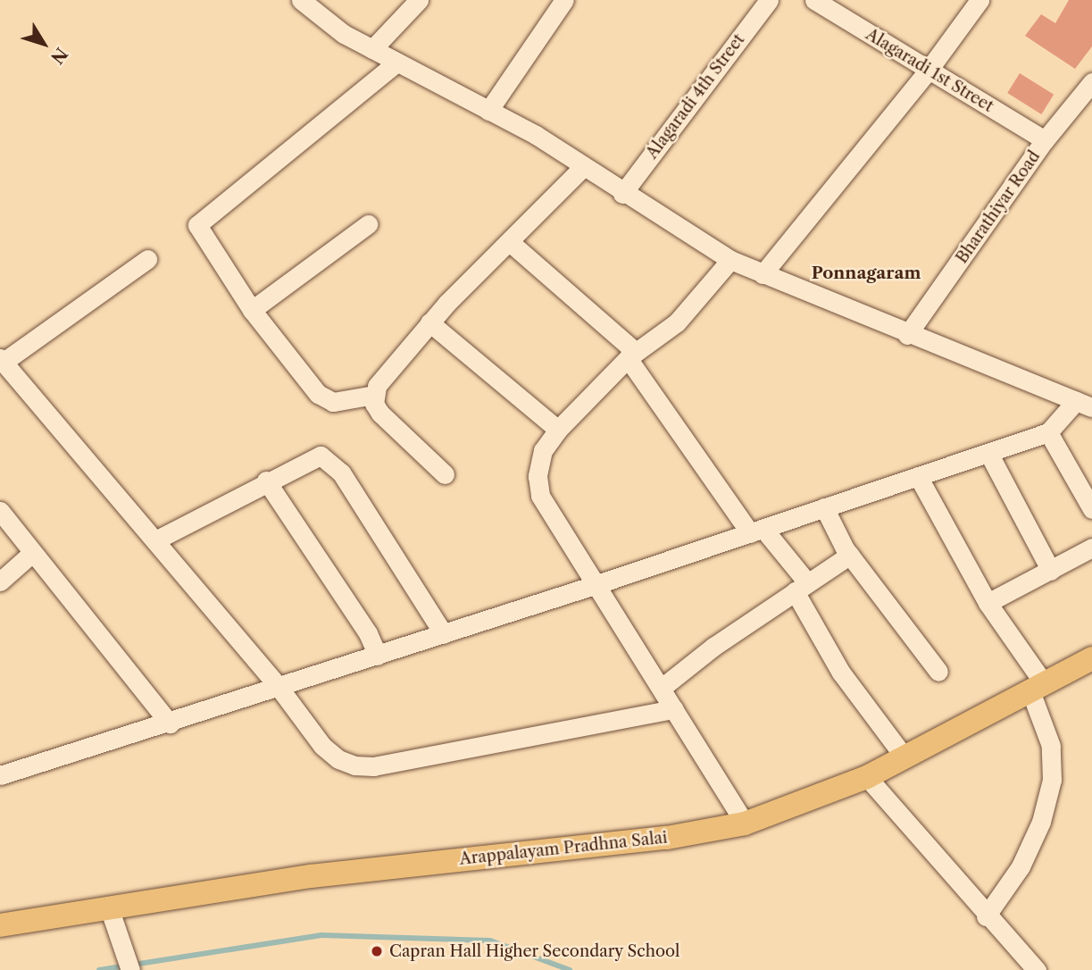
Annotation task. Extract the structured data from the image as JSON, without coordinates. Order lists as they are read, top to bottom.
{
  "streets": {
    "main road": ["Arappalayam Pradhna Salai"],
    "street": ["Alagaradi 1st Street", "Alagaradi 4th Street", "Bharathiyar Road"]
  },
  "crossings": [
    ["Alagaradi 1st Street", "Bharathiyar Road"]
  ],
  "districts": ["Ponnagaram"],
  "places": ["Capran Hall Higher Secondary School"],
  "north": "bottom right"
}
